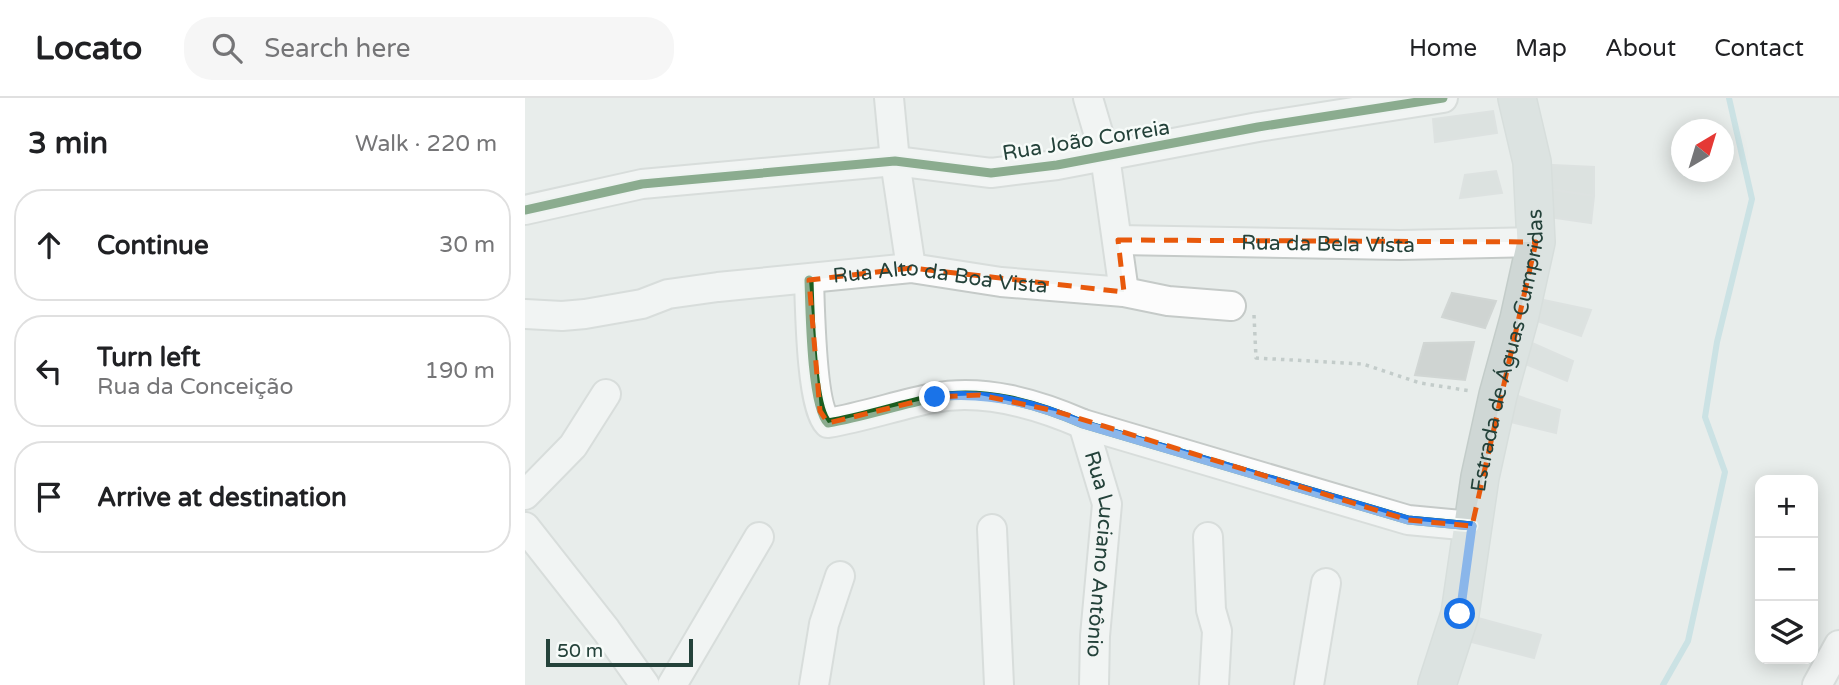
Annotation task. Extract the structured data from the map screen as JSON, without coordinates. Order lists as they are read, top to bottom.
{
  "streets": {
    "main road": ["Estrada de Águas Cumpridas"],
    "street": [
      "Rua João Correia",
      "Rua da Bela Vista",
      "Rua Alto da Boa Vista",
      "Rua Luciano Antônio"
    ]
  },
  "crossings": [
    ["Rua da Bela Vista", "Estrada de Águas Cumpridas"]
  ],
  "scale_bar": "50 m",
  "north": "top right",
  "page": {
    "header": "Locato",
    "search": "Search here",
    "nav": [
      "Home",
      "Map",
      "About",
      "Contact"
    ],
    "heading": ["3 min", "Walk · 220 m"],
    "list": [
      ["Continue", "30 m"],
      ["Turn left", "Rua da Conceição", "190 m"],
      "Arrive at destination"
    ],
    "map_buttons": ["+", "−"],
    "scale": "50 m"
  }
}
